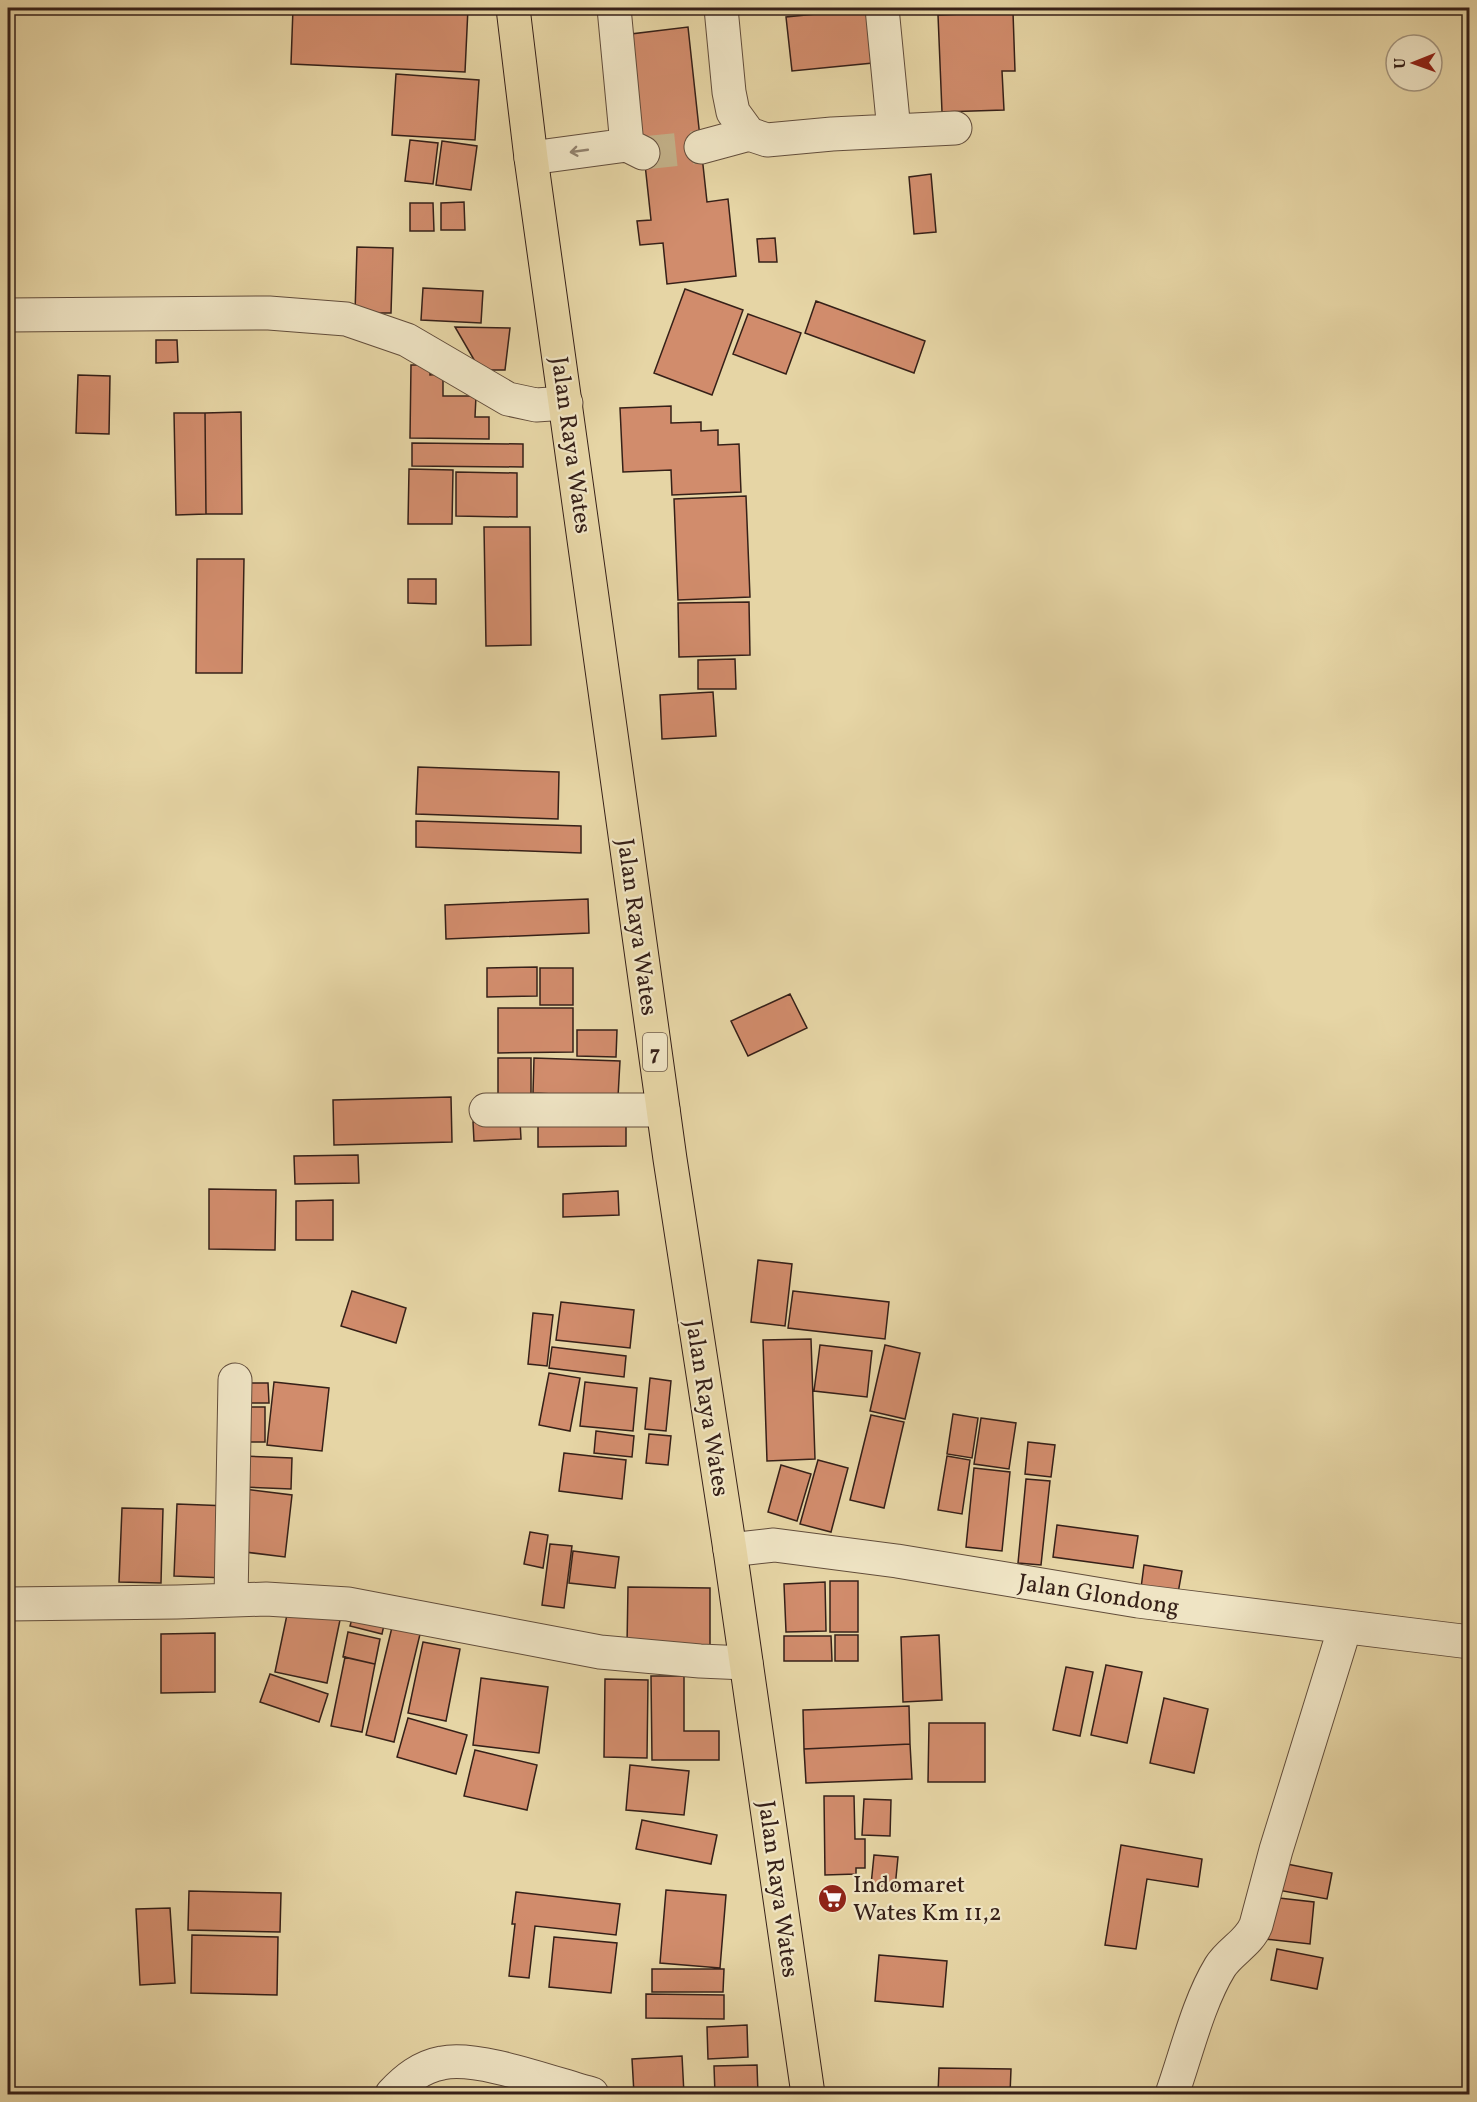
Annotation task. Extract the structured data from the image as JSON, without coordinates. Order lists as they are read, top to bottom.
{
  "streets": {
    "highway": ["Jalan Raya Wates", "7"],
    "street": ["Jalan Glondong"]
  },
  "crossings": [
    ["Jalan Raya Wates", "Jalan Glondong"]
  ],
  "places": {
    "supermarket": ["Indomaret Wates Km 11,2"]
  },
  "north": "left"
}
